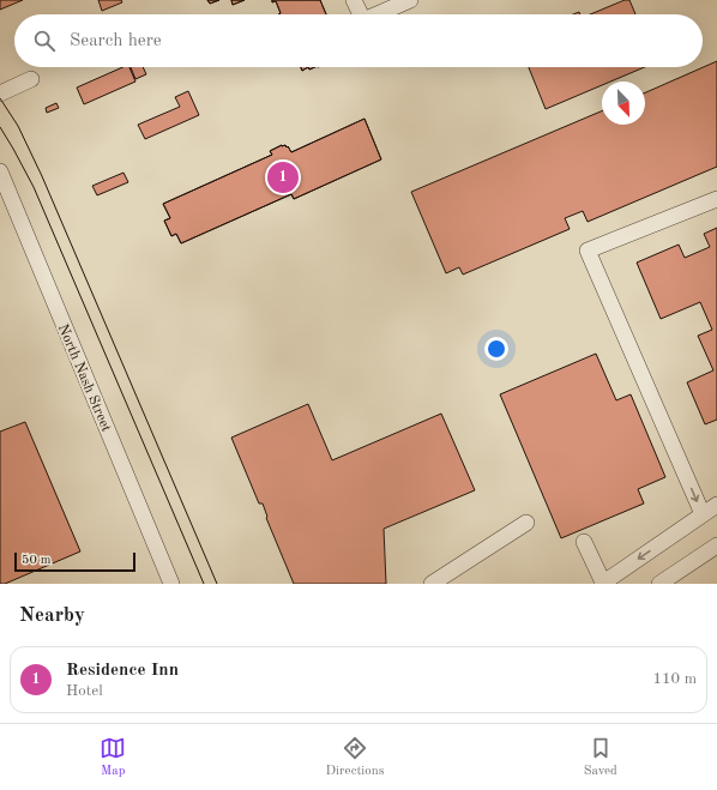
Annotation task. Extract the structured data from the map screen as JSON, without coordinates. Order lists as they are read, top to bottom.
{
  "streets": {
    "street": ["North Nash Street"]
  },
  "scale_bar": "50 m",
  "north": "bottom right",
  "page": {
    "search": "Search here",
    "pins": "1",
    "scale": "50 m",
    "heading": "Nearby",
    "list": [
      {
        "mark": "1",
        "name": "Residence Inn",
        "note": "Hotel",
        "value": "110 m"
      }
    ],
    "nav": ["Map", "Directions", "Saved"]
  }
}
